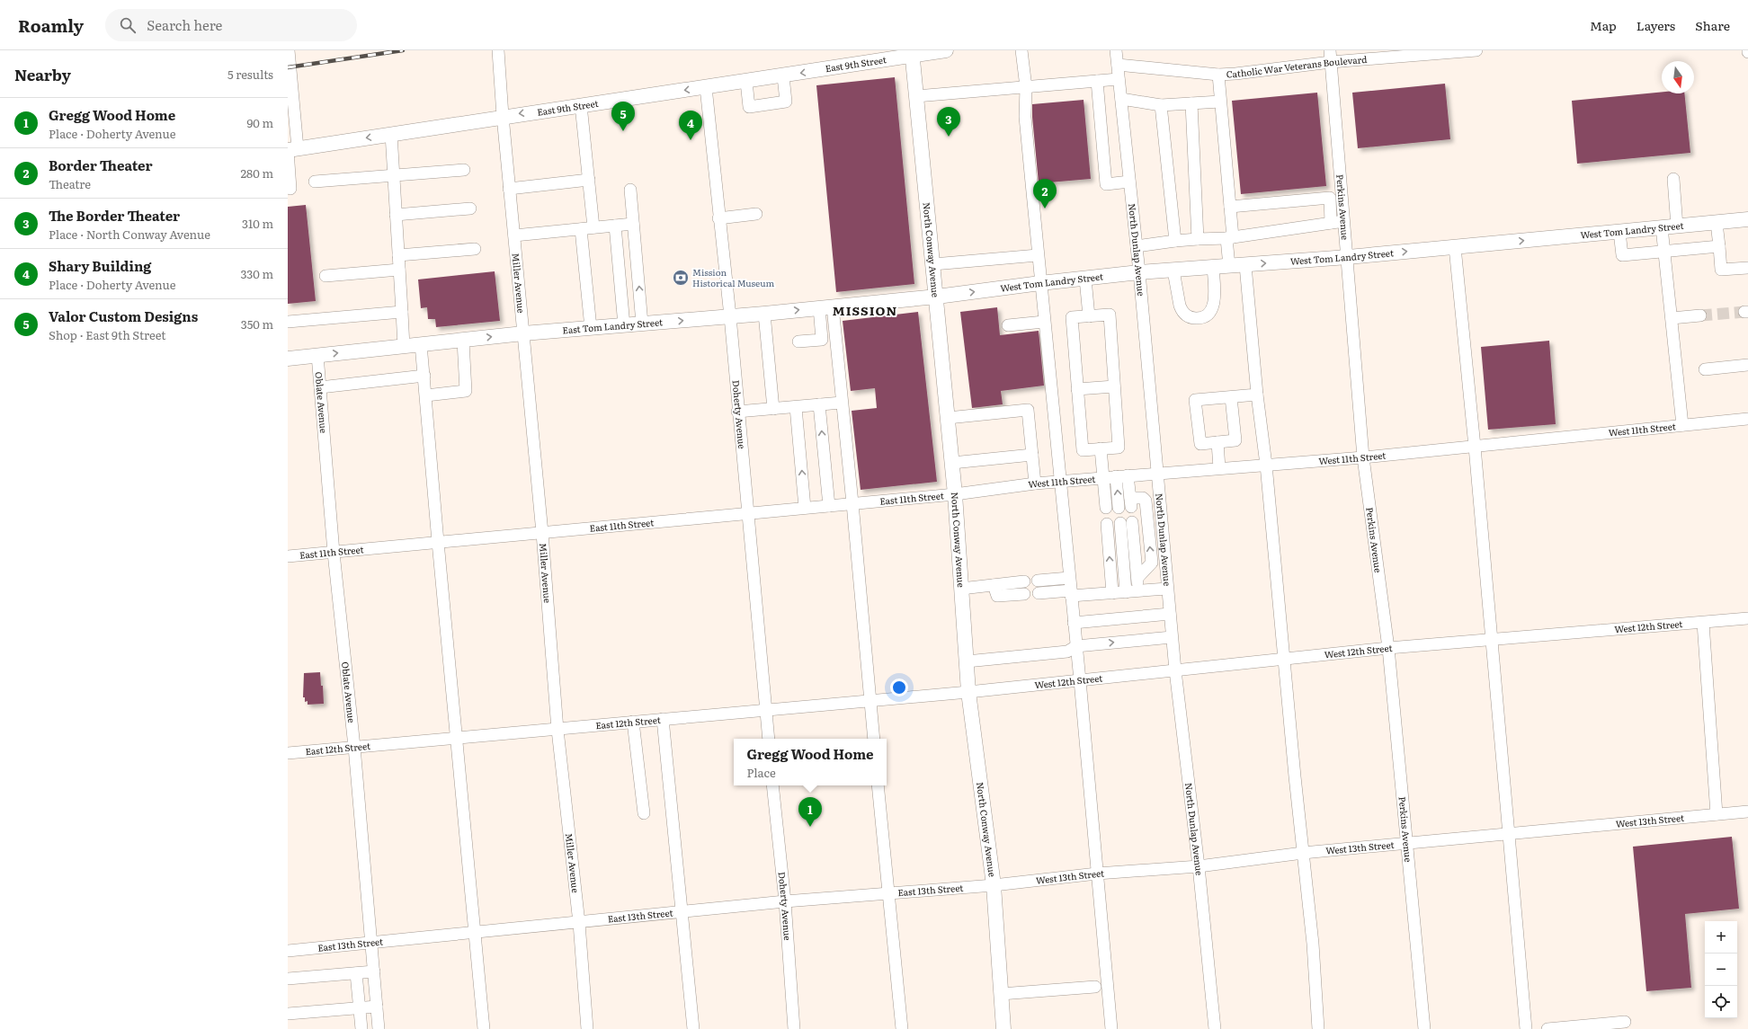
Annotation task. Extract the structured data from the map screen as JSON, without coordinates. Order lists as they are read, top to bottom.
{
  "streets": {
    "main road": [
      "East 9th Street",
      "West Tom Landry Street",
      "North Conway Avenue",
      "East Tom Landry Street"
    ],
    "street": [
      "Catholic War Veterans Boulevard",
      "Perkins Avenue",
      "North Dunlap Avenue",
      "Miller Avenue",
      "Oblate Avenue",
      "Doherty Avenue",
      "West 11th Street",
      "East 11th Street",
      "West 12th Street",
      "East 12th Street",
      "West 13th Street",
      "East 13th Street"
    ]
  },
  "crossings": [
    ["East 9th Street", "North Conway Avenue"],
    ["East 9th Street", "Miller Avenue"],
    ["East 9th Street", "Doherty Avenue"],
    ["Catholic War Veterans Boulevard", "Perkins Avenue"],
    ["Catholic War Veterans Boulevard", "North Dunlap Avenue"],
    ["Perkins Avenue", "West Tom Landry Street"],
    ["Perkins Avenue", "West 11th Street"],
    ["Perkins Avenue", "West 12th Street"],
    ["Perkins Avenue", "West 13th Street"],
    ["West Tom Landry Street", "North Conway Avenue"],
    ["West Tom Landry Street", "North Dunlap Avenue"],
    ["West Tom Landry Street", "East Tom Landry Street"],
    ["North Conway Avenue", "East Tom Landry Street"],
    ["North Conway Avenue", "West 11th Street"],
    ["North Conway Avenue", "East 11th Street"],
    ["North Conway Avenue", "West 12th Street"],
    ["North Conway Avenue", "East 12th Street"],
    ["North Conway Avenue", "West 13th Street"],
    ["North Conway Avenue", "East 13th Street"],
    ["North Dunlap Avenue", "West 11th Street"],
    ["North Dunlap Avenue", "West 12th Street"],
    ["North Dunlap Avenue", "West 13th Street"],
    ["Miller Avenue", "East Tom Landry Street"],
    ["Miller Avenue", "East 11th Street"],
    ["Miller Avenue", "East 12th Street"],
    ["Miller Avenue", "East 13th Street"],
    ["East Tom Landry Street", "Oblate Avenue"],
    ["East Tom Landry Street", "Doherty Avenue"],
    ["Oblate Avenue", "East 11th Street"],
    ["Oblate Avenue", "East 12th Street"],
    ["Oblate Avenue", "East 13th Street"],
    ["Doherty Avenue", "East 11th Street"],
    ["Doherty Avenue", "East 12th Street"],
    ["Doherty Avenue", "East 13th Street"],
    ["West 11th Street", "East 11th Street"],
    ["West 12th Street", "East 12th Street"],
    ["West 13th Street", "East 13th Street"]
  ],
  "one_way": ["East 9th Street", "West Tom Landry Street", "East Tom Landry Street"],
  "districts": ["MISSION"],
  "places": {
    "bank": ["Mission Historical Museum"]
  },
  "north": "bottom",
  "page": {
    "header": "Roamly",
    "search": "Search here",
    "nav": ["Map", "Layers", "Share"],
    "heading": ["Nearby", "5 results"],
    "list": [
      {
        "mark": "1",
        "name": "Gregg Wood Home",
        "note": "Place · Doherty Avenue",
        "value": "90 m"
      },
      {
        "mark": "2",
        "name": "Border Theater",
        "note": "Theatre",
        "value": "280 m"
      },
      {
        "mark": "3",
        "name": "The Border Theater",
        "note": "Place · North Conway Avenue",
        "value": "310 m"
      },
      {
        "mark": "4",
        "name": "Shary Building",
        "note": "Place · Doherty Avenue",
        "value": "330 m"
      },
      {
        "mark": "5",
        "name": "Valor Custom Designs",
        "note": "Shop · East 9th Street",
        "value": "350 m"
      }
    ],
    "pins": [
      "5",
      "3",
      "4",
      "2",
      "1"
    ],
    "popup": ["Gregg Wood Home", "Place"],
    "map_buttons": ["+", "−"]
  }
}
